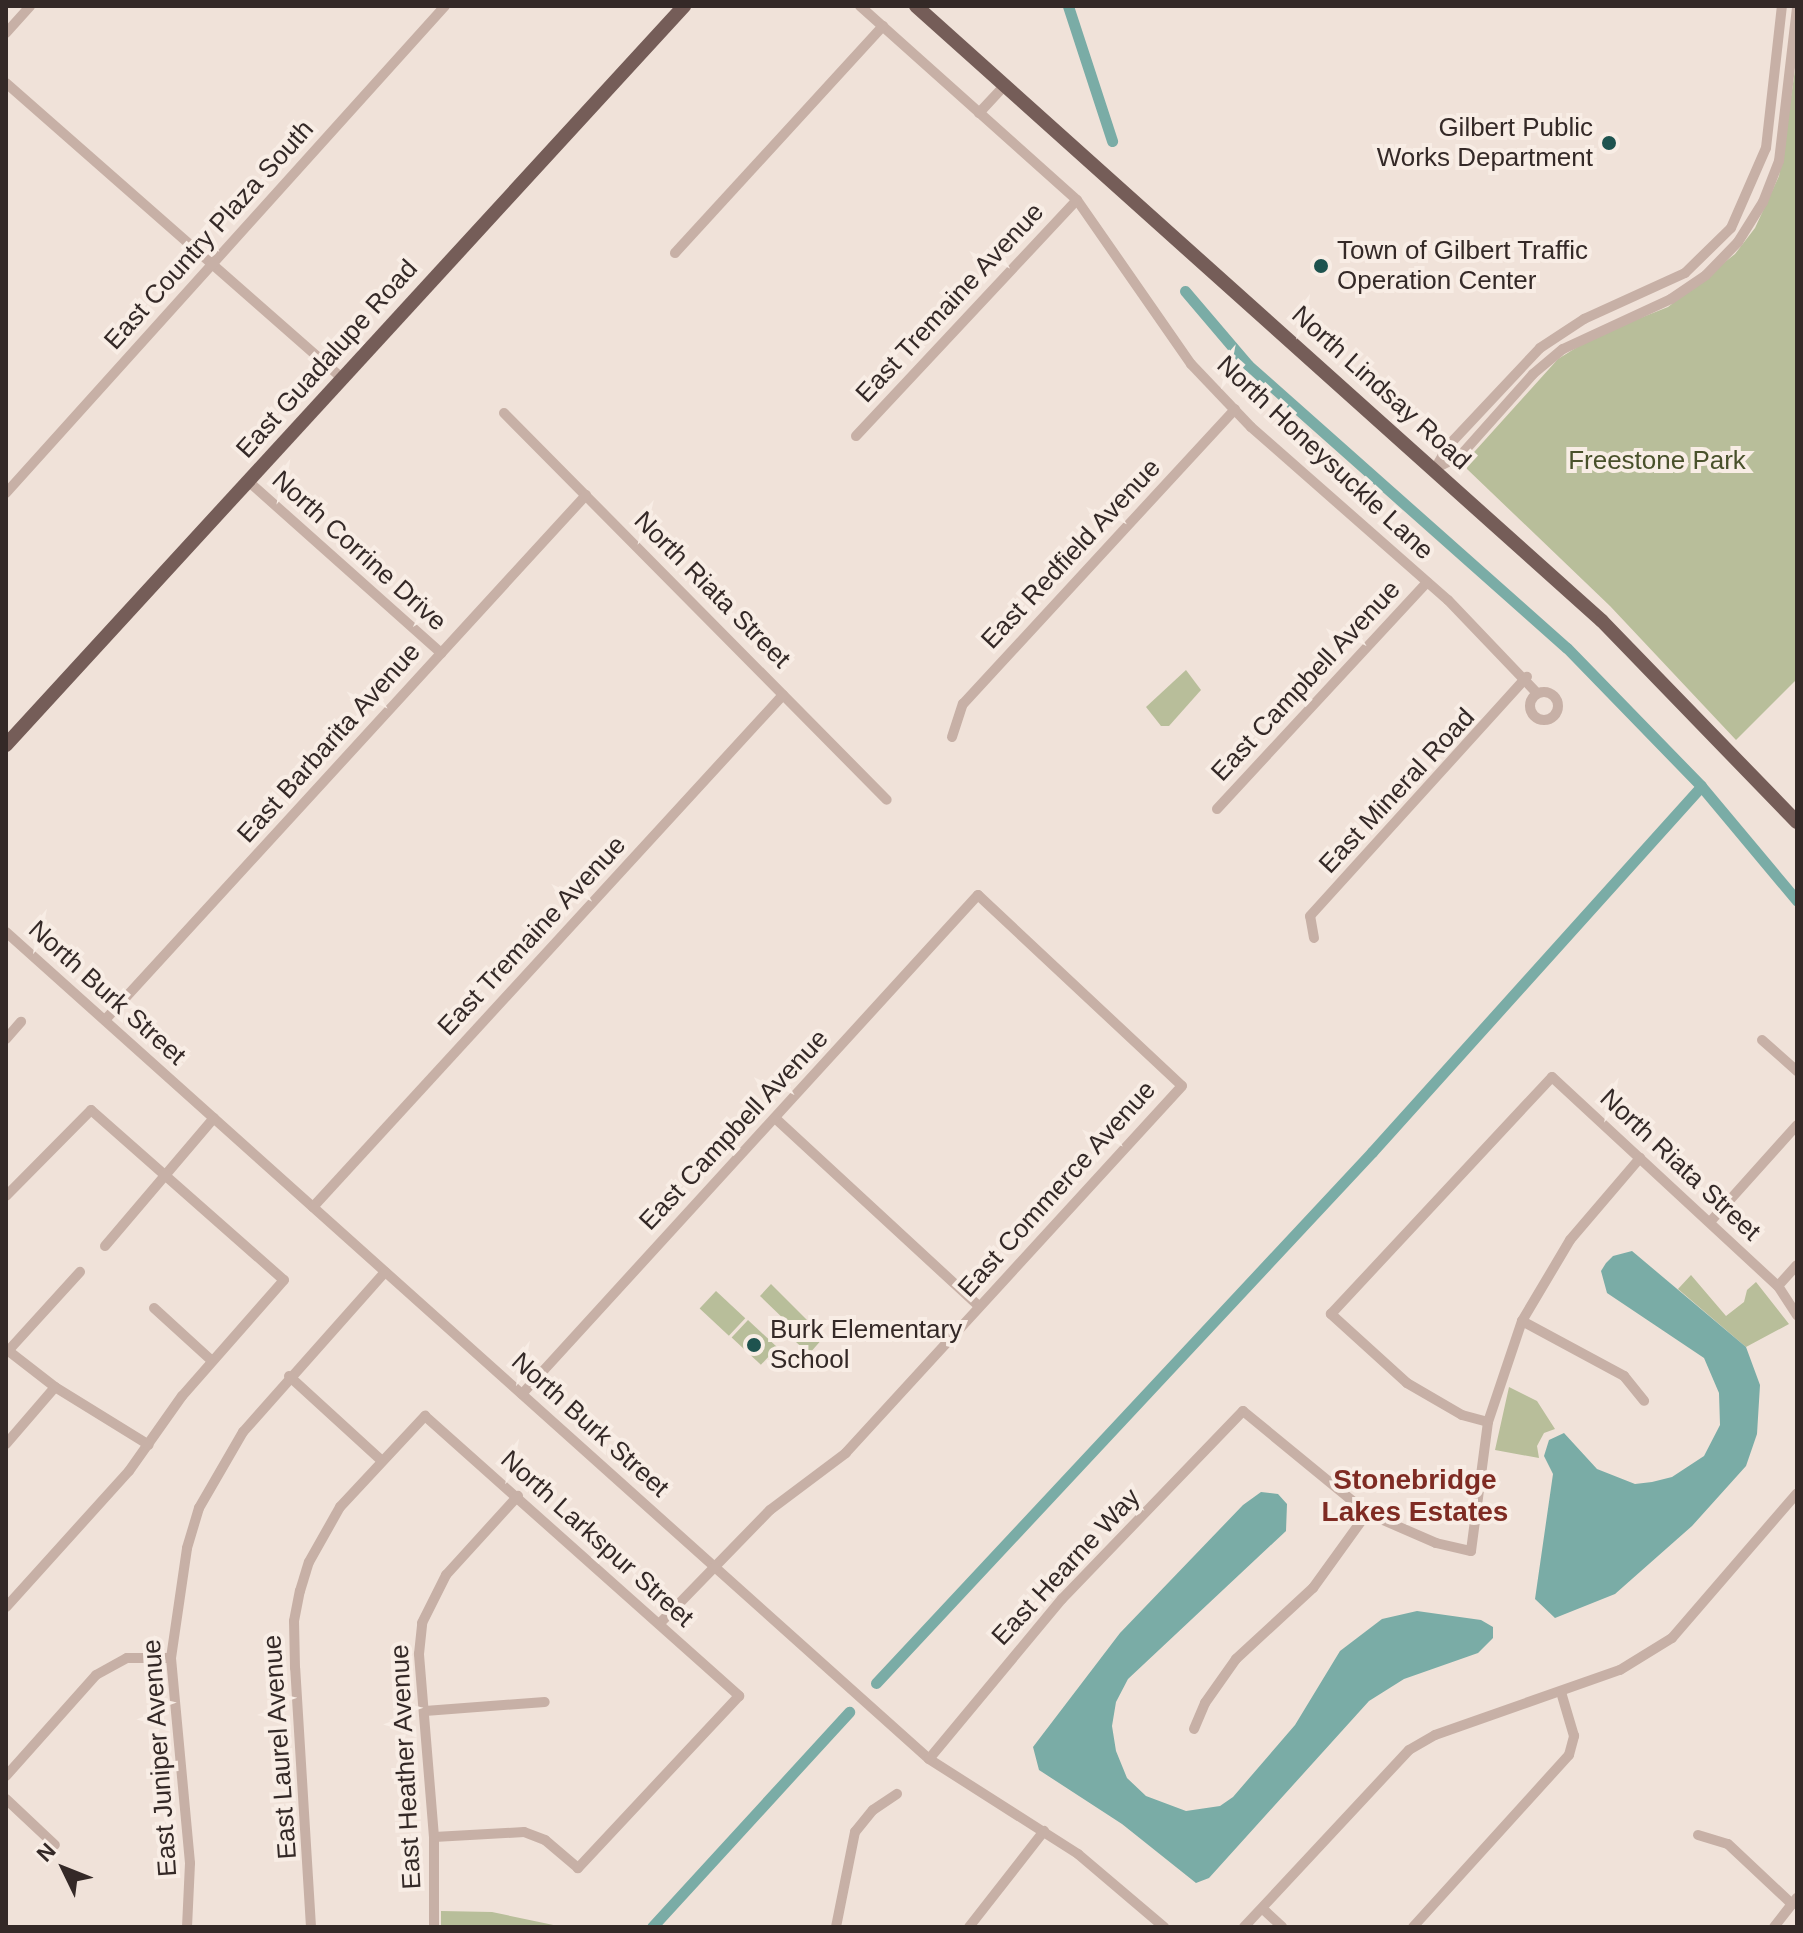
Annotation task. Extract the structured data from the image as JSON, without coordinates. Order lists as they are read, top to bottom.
{
  "streets": {
    "main road": ["East Guadalupe Road", "North Lindsay Road"],
    "street": [
      "East Country Plaza South",
      "East Tremaine Avenue",
      "North Honeysuckle Lane",
      "North Corrine Drive",
      "East Redfield Avenue",
      "North Riata Street",
      "East Campbell Avenue",
      "East Barbarita Avenue",
      "East Mineral Road",
      "North Burk Street",
      "East Commerce Avenue",
      "North Larkspur Street",
      "East Hearne Way",
      "East Laurel Avenue",
      "East Juniper Avenue",
      "East Heather Avenue"
    ]
  },
  "crossings": [
    ["East Tremaine Avenue", "North Honeysuckle Lane"],
    ["East Tremaine Avenue", "North Riata Street"],
    ["East Tremaine Avenue", "North Burk Street"],
    ["East Guadalupe Road", "North Corrine Drive"],
    ["North Honeysuckle Lane", "East Redfield Avenue"],
    ["North Honeysuckle Lane", "East Campbell Avenue"],
    ["North Honeysuckle Lane", "East Mineral Road"],
    ["North Corrine Drive", "East Barbarita Avenue"],
    ["North Riata Street", "East Barbarita Avenue"],
    ["East Campbell Avenue", "North Burk Street"],
    ["East Campbell Avenue", "East Commerce Avenue"],
    ["East Barbarita Avenue", "North Burk Street"],
    ["North Burk Street", "East Commerce Avenue"],
    ["North Burk Street", "East Hearne Way"],
    ["North Burk Street", "East Juniper Avenue"],
    ["East Commerce Avenue", "North Larkspur Street"],
    ["North Larkspur Street", "East Laurel Avenue"],
    ["North Larkspur Street", "East Heather Avenue"]
  ],
  "districts": ["Stonebridge Lakes Estates"],
  "parks": ["Freestone Park"],
  "places": ["Gilbert Public Works Department", "Town of Gilbert Traffic Operation Center", "Burk Elementary School"],
  "north": "top left"
}
